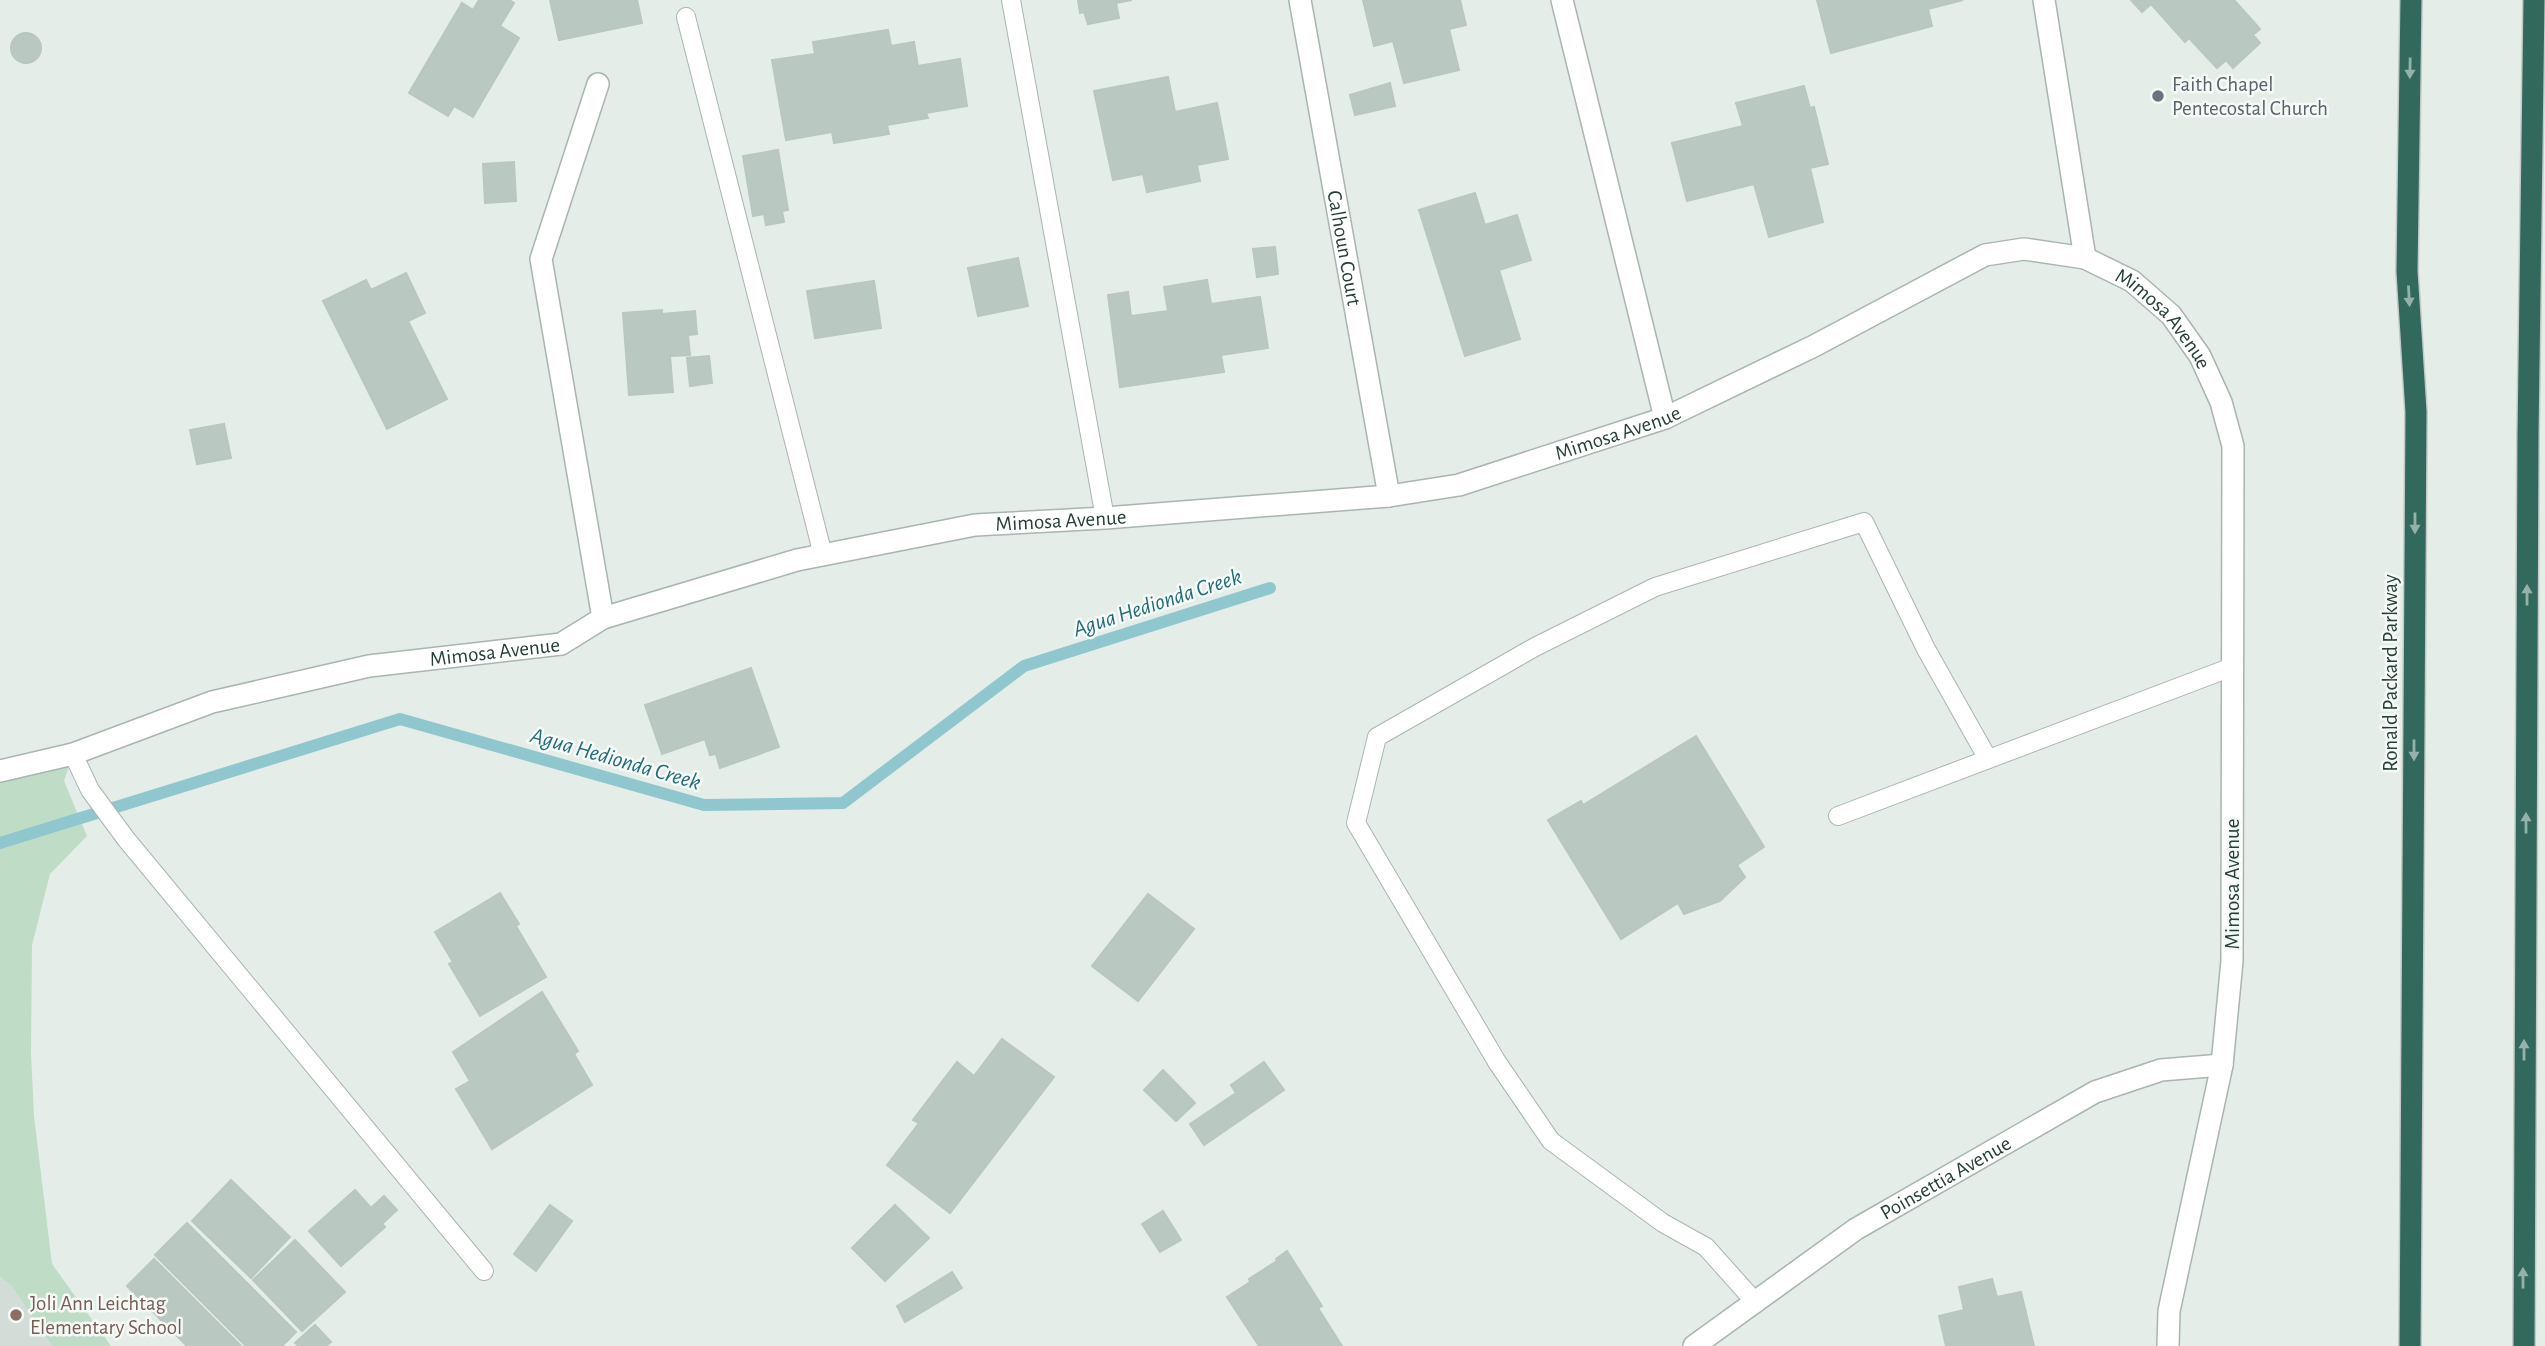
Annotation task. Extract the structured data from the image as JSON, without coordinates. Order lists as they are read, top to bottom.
{
  "streets": {
    "highway": ["Ronald Packard Parkway"],
    "street": ["Calhoun Court", "Mimosa Avenue", "Poinsettia Avenue"]
  },
  "crossings": [
    ["Calhoun Court", "Mimosa Avenue"],
    ["Mimosa Avenue", "Poinsettia Avenue"]
  ],
  "water": ["Agua Hedionda Creek"],
  "places": ["Faith Chapel Pentecostal Church", "Joli Ann Leichtag Elementary School"]
}
